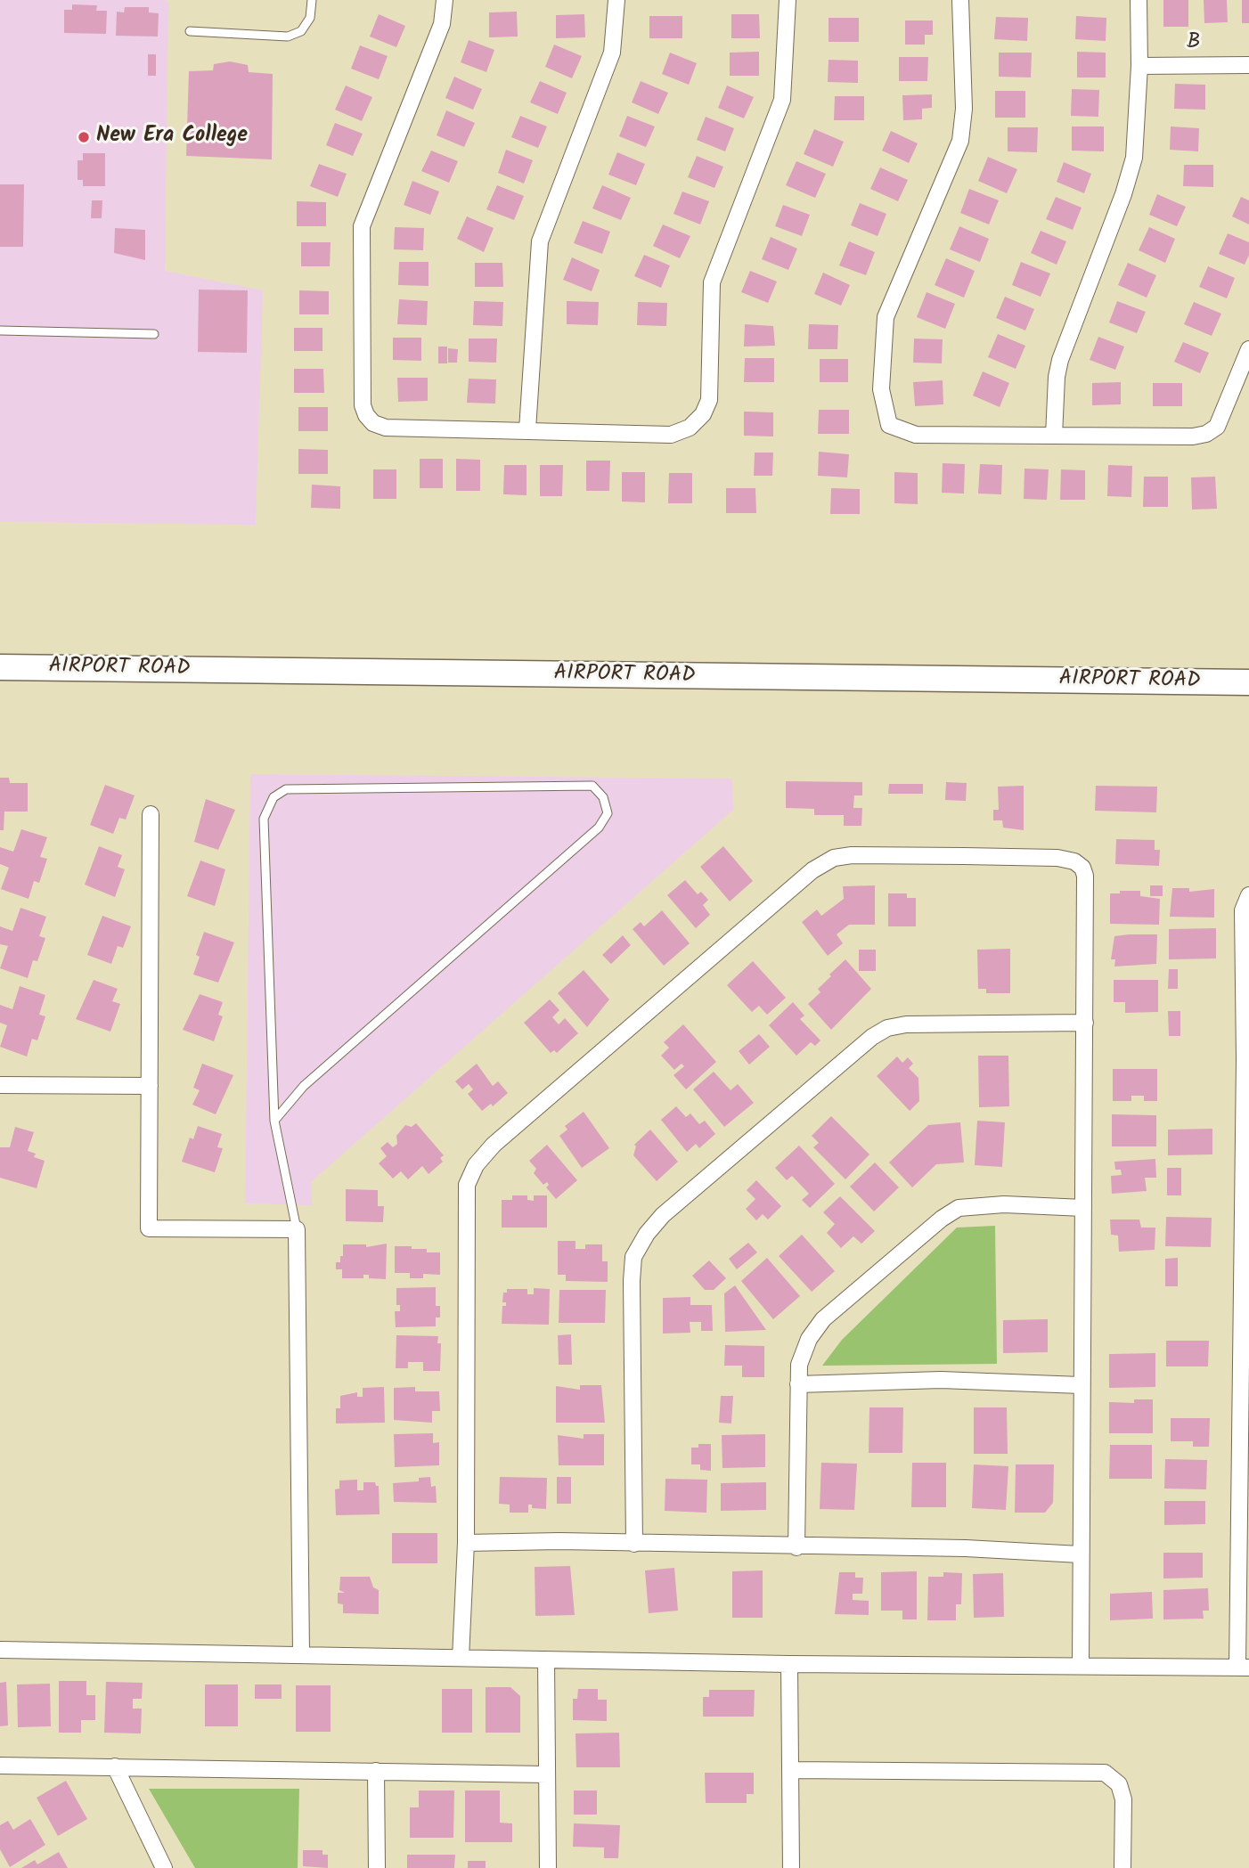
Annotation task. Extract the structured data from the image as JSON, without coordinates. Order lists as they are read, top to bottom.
{
  "streets": {
    "main road": ["AIRPORT ROAD"],
    "street": ["B"]
  },
  "places": ["New Era College"]
}
